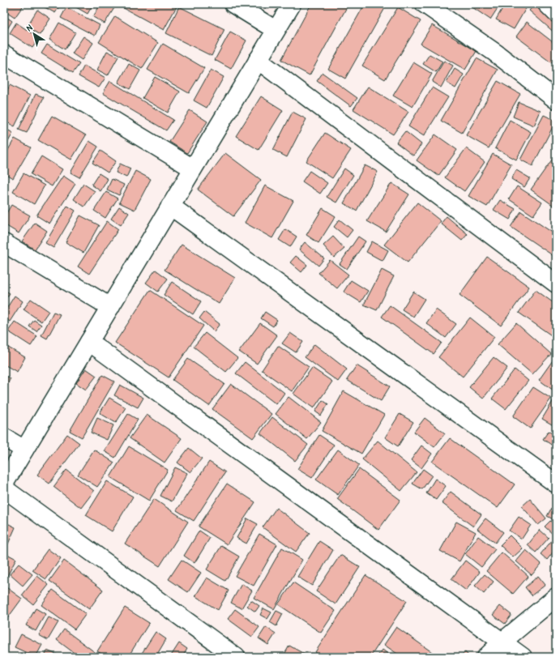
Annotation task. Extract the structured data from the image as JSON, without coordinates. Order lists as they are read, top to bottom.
{
  "north": "top left"
}
